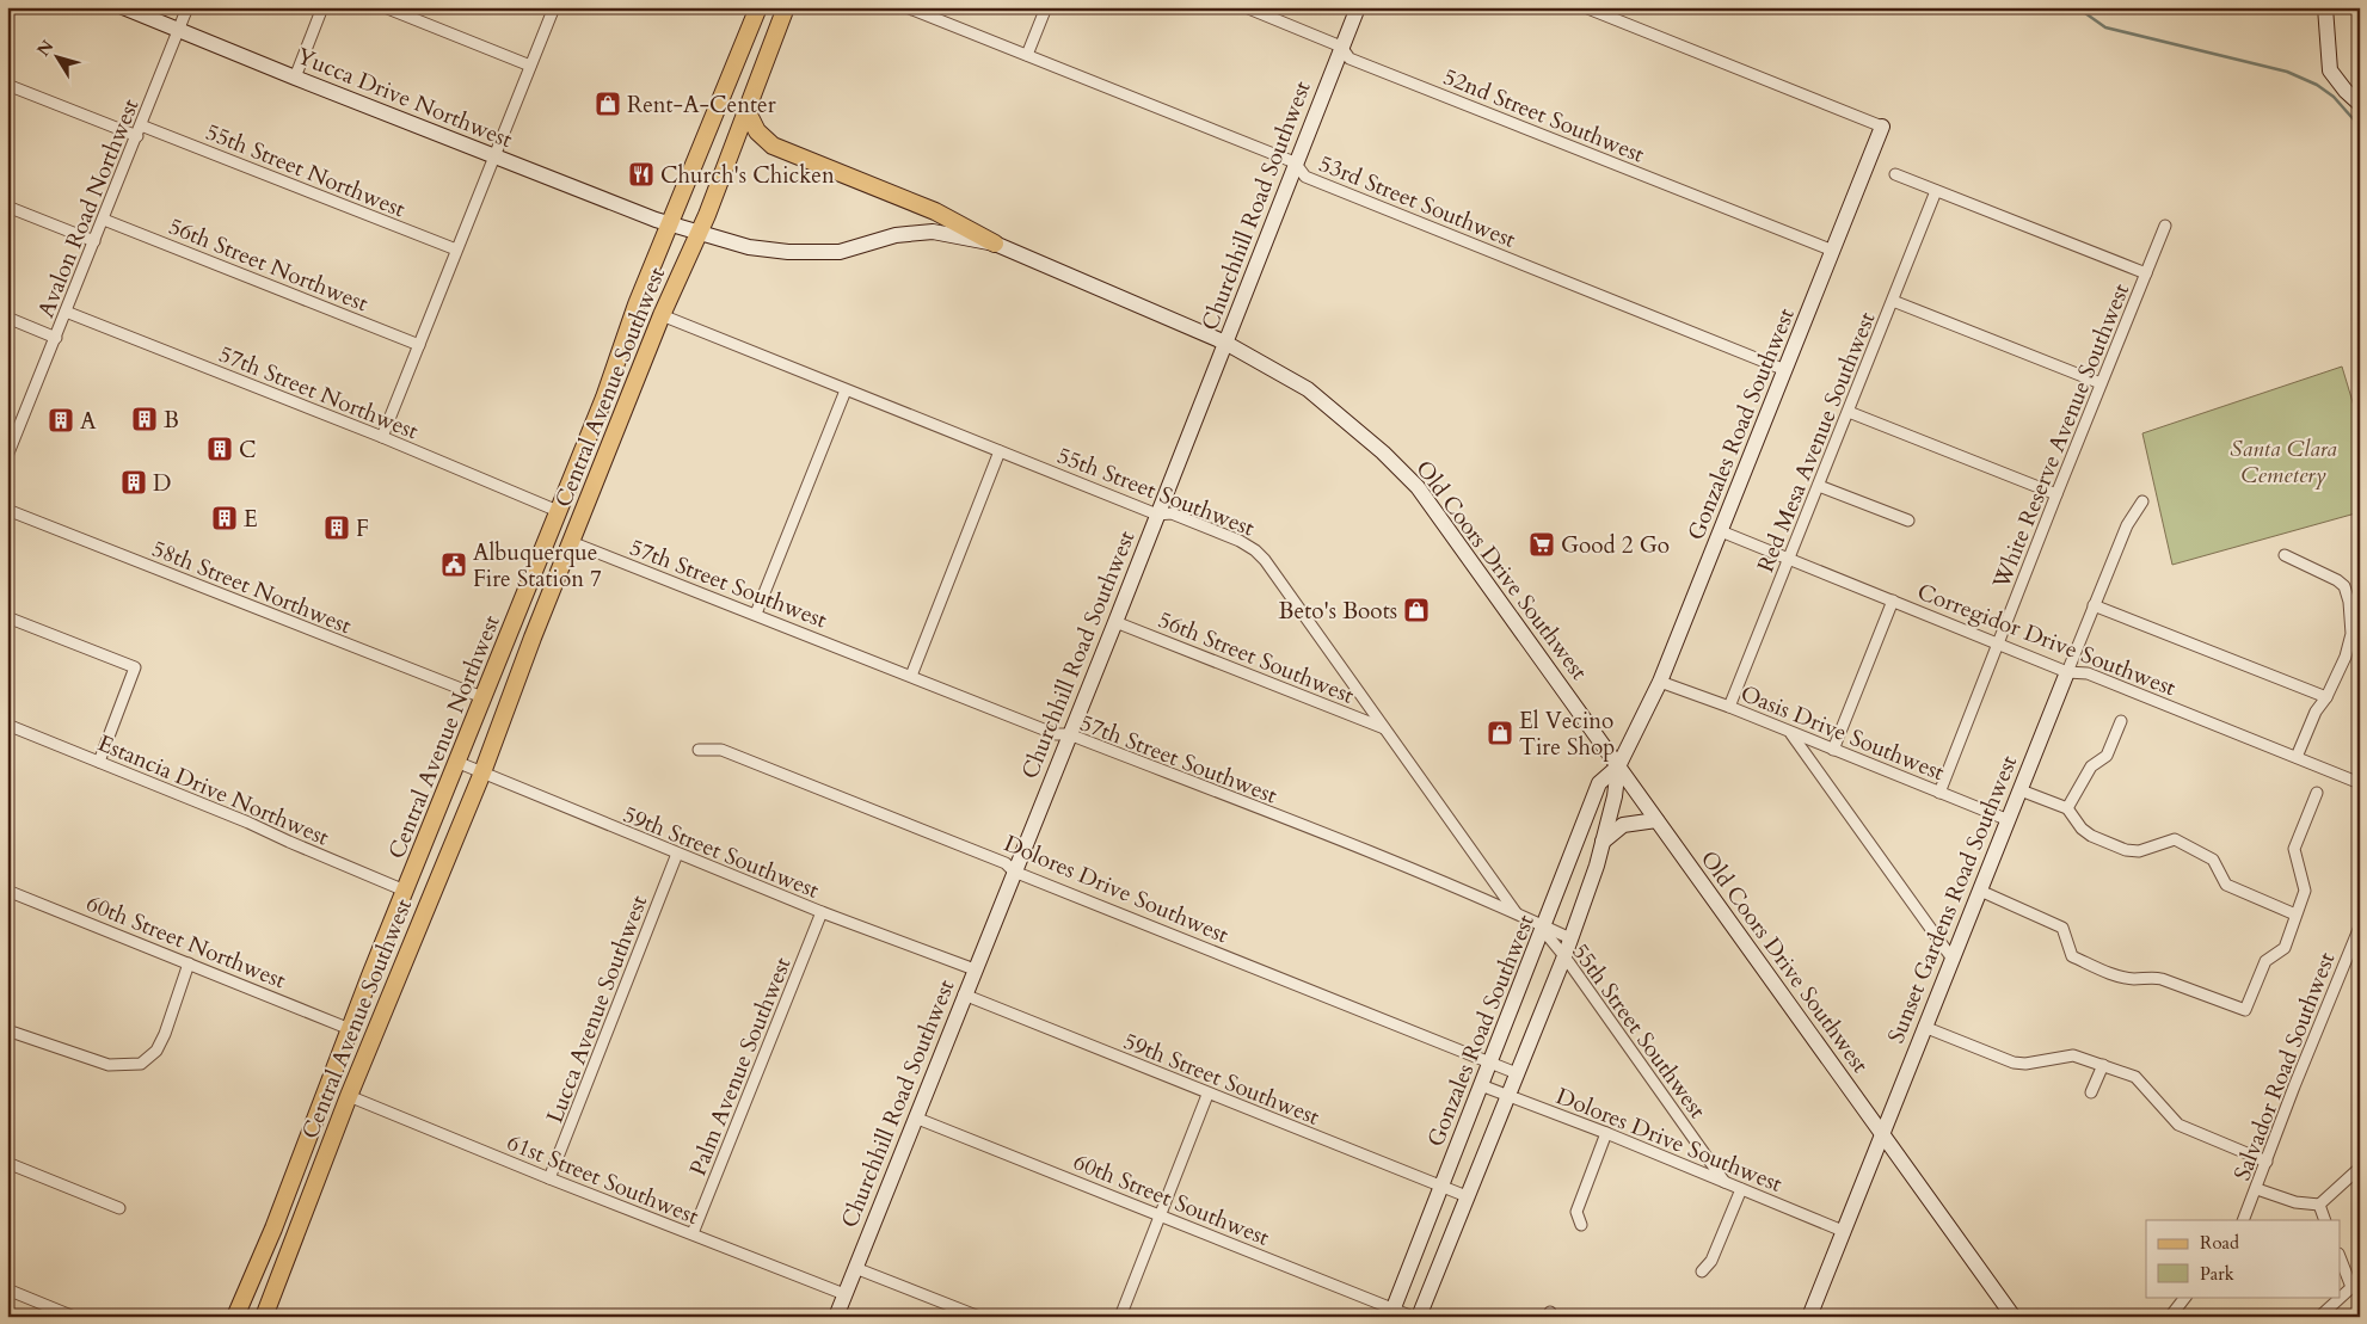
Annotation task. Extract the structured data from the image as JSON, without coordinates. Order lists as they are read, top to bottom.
{
  "streets": {
    "main road": ["Central Avenue Southwest", "Central Avenue Northwest"],
    "street": [
      "Yucca Drive Northwest",
      "52nd Street Southwest",
      "55th Street Northwest",
      "53rd Street Southwest",
      "Churchhill Road Southwest",
      "Avalon Road Northwest",
      "56th Street Northwest",
      "57th Street Northwest",
      "Gonzales Road Southwest",
      "White Reserve Avenue Southwest",
      "Red Mesa Avenue Southwest",
      "55th Street Southwest",
      "Old Coors Drive Southwest",
      "57th Street Southwest",
      "58th Street Northwest",
      "Corregidor Drive Southwest",
      "56th Street Southwest",
      "Oasis Drive Southwest",
      "Estancia Drive Northwest",
      "59th Street Southwest",
      "Dolores Drive Southwest",
      "Sunset Gardens Road Southwest",
      "60th Street Northwest",
      "Lucca Avenue Southwest",
      "Palm Avenue Southwest",
      "Salvador Road Southwest",
      "61st Street Southwest",
      "60th Street Southwest"
    ]
  },
  "crossings": [
    ["Yucca Drive Northwest", "Avalon Road Northwest"],
    ["Yucca Drive Northwest", "Old Coors Drive Southwest"],
    ["Yucca Drive Northwest", "Central Avenue Northwest"],
    ["52nd Street Southwest", "Churchhill Road Southwest"],
    ["52nd Street Southwest", "Gonzales Road Southwest"],
    ["55th Street Northwest", "Avalon Road Northwest"],
    ["53rd Street Southwest", "Churchhill Road Southwest"],
    ["53rd Street Southwest", "Gonzales Road Southwest"],
    ["Churchhill Road Southwest", "55th Street Southwest"],
    ["Churchhill Road Southwest", "Old Coors Drive Southwest"],
    ["Churchhill Road Southwest", "57th Street Southwest"],
    ["Churchhill Road Southwest", "56th Street Southwest"],
    ["Churchhill Road Southwest", "59th Street Southwest"],
    ["Churchhill Road Southwest", "Dolores Drive Southwest"],
    ["Churchhill Road Southwest", "61st Street Southwest"],
    ["Churchhill Road Southwest", "60th Street Southwest"],
    ["Avalon Road Northwest", "56th Street Northwest"],
    ["Avalon Road Northwest", "57th Street Northwest"],
    ["Central Avenue Southwest", "55th Street Southwest"],
    ["Central Avenue Southwest", "Old Coors Drive Southwest"],
    ["Central Avenue Southwest", "57th Street Southwest"],
    ["Central Avenue Southwest", "59th Street Southwest"],
    ["Central Avenue Southwest", "61st Street Southwest"],
    ["57th Street Northwest", "Central Avenue Northwest"],
    ["Gonzales Road Southwest", "55th Street Southwest"],
    ["Gonzales Road Southwest", "Old Coors Drive Southwest"],
    ["Gonzales Road Southwest", "57th Street Southwest"],
    ["Gonzales Road Southwest", "Corregidor Drive Southwest"],
    ["Gonzales Road Southwest", "Oasis Drive Southwest"],
    ["Gonzales Road Southwest", "59th Street Southwest"],
    ["Gonzales Road Southwest", "Dolores Drive Southwest"],
    ["Gonzales Road Southwest", "60th Street Southwest"],
    ["White Reserve Avenue Southwest", "Corregidor Drive Southwest"],
    ["White Reserve Avenue Southwest", "Oasis Drive Southwest"],
    ["Red Mesa Avenue Southwest", "Corregidor Drive Southwest"],
    ["Red Mesa Avenue Southwest", "Oasis Drive Southwest"],
    ["55th Street Southwest", "57th Street Southwest"],
    ["55th Street Southwest", "56th Street Southwest"],
    ["55th Street Southwest", "Dolores Drive Southwest"],
    ["Old Coors Drive Southwest", "Central Avenue Northwest"],
    ["Old Coors Drive Southwest", "Sunset Gardens Road Southwest"],
    ["58th Street Northwest", "Central Avenue Northwest"],
    ["Corregidor Drive Southwest", "Sunset Gardens Road Southwest"],
    ["Oasis Drive Southwest", "Sunset Gardens Road Southwest"],
    ["Central Avenue Northwest", "Estancia Drive Northwest"],
    ["Central Avenue Northwest", "59th Street Southwest"],
    ["Central Avenue Northwest", "60th Street Northwest"],
    ["59th Street Southwest", "Lucca Avenue Southwest"],
    ["59th Street Southwest", "Palm Avenue Southwest"],
    ["Dolores Drive Southwest", "Sunset Gardens Road Southwest"],
    ["Lucca Avenue Southwest", "61st Street Southwest"],
    ["Palm Avenue Southwest", "61st Street Southwest"]
  ],
  "parks": ["Santa Clara Cemetery"],
  "places": {
    "shop": ["Rent-A-Center", "Beto's Boots", "El Vecino Tire Shop"],
    "restaurant": ["Church's Chicken"],
    "building": [
      "B",
      "A",
      "C",
      "D",
      "E",
      "F"
    ],
    "supermarket": ["Good 2 Go"],
    "public building": ["Albuquerque Fire Station 7"]
  },
  "legend": ["Road", "Park"],
  "north": "top left"
}
